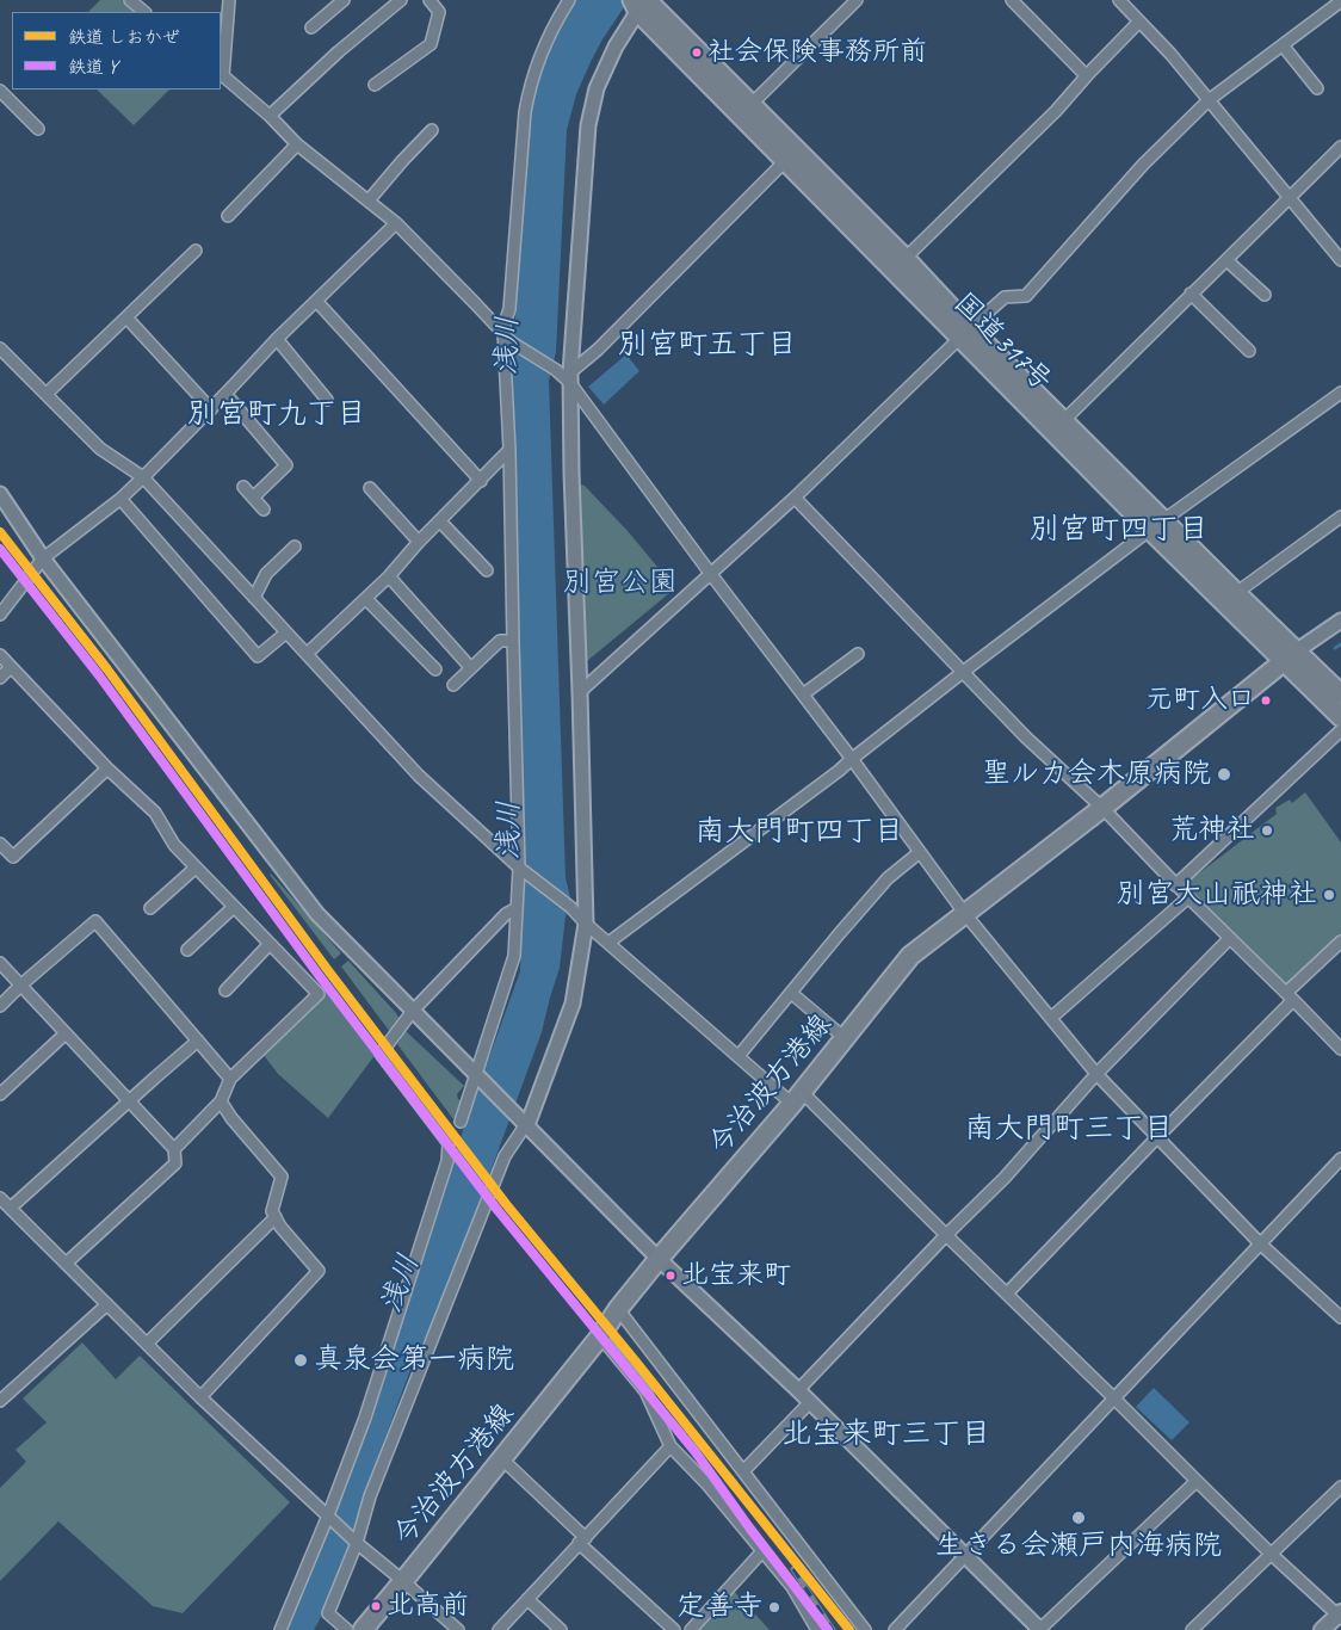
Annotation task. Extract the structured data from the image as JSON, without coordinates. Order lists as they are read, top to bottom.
{
  "streets": {
    "main road": ["国道317号", "今治波方港線"]
  },
  "crossings": [
    ["国道317号", "今治波方港線"]
  ],
  "districts": [
    "別宮町五丁目",
    "別宮町九丁目",
    "別宮町四丁目",
    "南大門町四丁目",
    "南大門町三丁目",
    "北宝来町三丁目"
  ],
  "water": ["浅川"],
  "parks": ["別宮公園"],
  "places": [
    "社会保険事務所前",
    "元町入口",
    "聖ルカ会木原病院",
    "荒神社",
    "別宮大山祇神社",
    "北宝来町",
    "真泉会第一病院",
    "生きる会瀬戸内海病院",
    "北高前",
    "定善寺"
  ],
  "lines": ["rail line しおかぜ", "rail line Y"],
  "legend": ["鉄道 しおかぜ", "鉄道 Y"]
}
